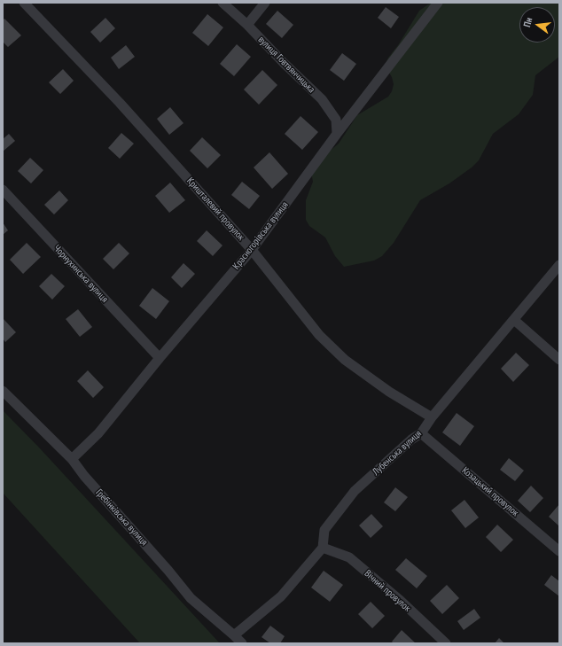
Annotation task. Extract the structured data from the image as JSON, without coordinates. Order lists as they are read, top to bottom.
{
  "streets": {
    "street": [
      "вулиця Говтвянчицька",
      "Кришталевий провулок",
      "Красногорівська вулиця",
      "Чорнухинська вулиця",
      "Лубенська вулиця",
      "Козацький провулок",
      "Гребінківська вулиця",
      "Вічний провулок"
    ]
  },
  "crossings": [
    ["вулиця Говтвянчицька", "Красногорівська вулиця"],
    ["Кришталевий провулок", "Красногорівська вулиця"],
    ["Кришталевий провулок", "Лубенська вулиця"],
    ["Красногорівська вулиця", "Чорнухинська вулиця"],
    ["Красногорівська вулиця", "Гребінківська вулиця"],
    ["Лубенська вулиця", "Козацький провулок"],
    ["Лубенська вулиця", "Вічний провулок"]
  ],
  "north": "left"
}
